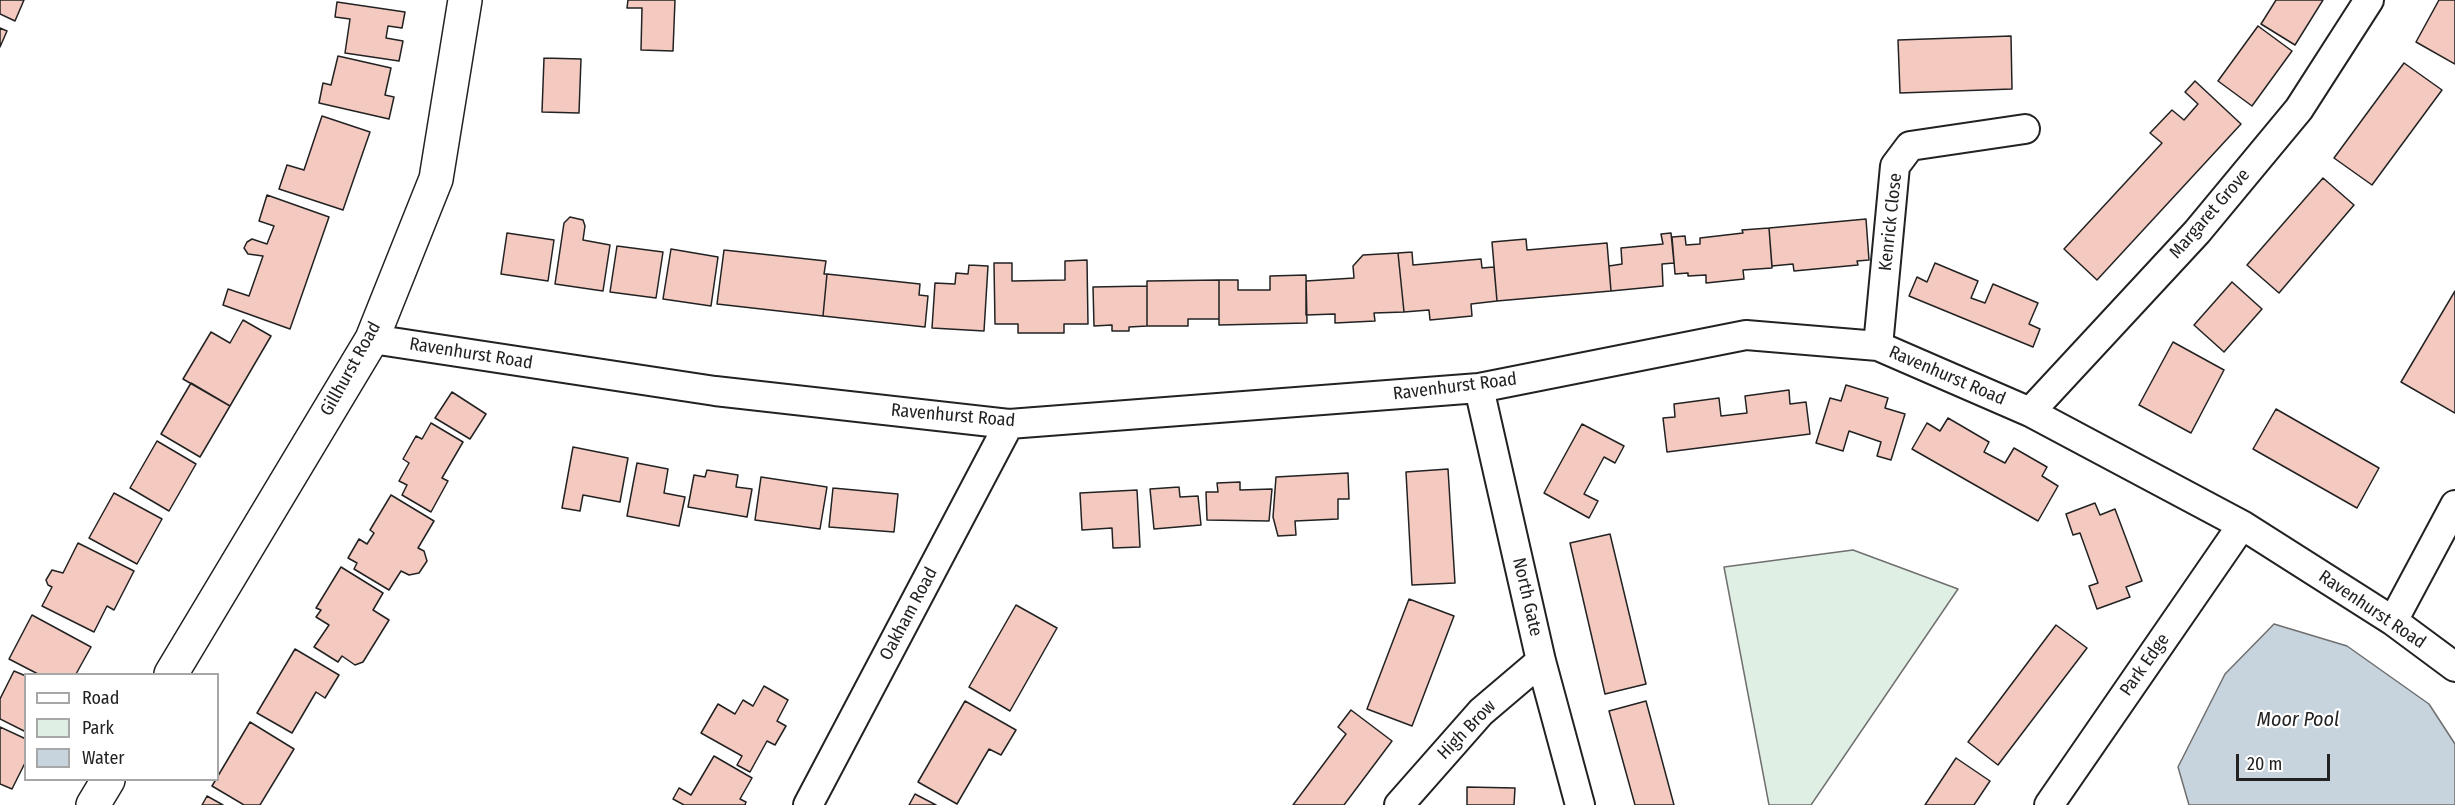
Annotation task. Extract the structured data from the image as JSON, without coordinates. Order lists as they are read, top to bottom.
{
  "streets": {
    "street": [
      "Margaret Grove",
      "Kenrick Close",
      "Ravenhurst Road",
      "Gillhurst Road",
      "North Gate",
      "Oakham Road",
      "Park Edge",
      "High Brow"
    ]
  },
  "crossings": [
    ["Margaret Grove", "Ravenhurst Road"],
    ["Kenrick Close", "Ravenhurst Road"],
    ["Ravenhurst Road", "Gillhurst Road"],
    ["Ravenhurst Road", "North Gate"],
    ["Ravenhurst Road", "Oakham Road"],
    ["Ravenhurst Road", "Park Edge"],
    ["North Gate", "High Brow"]
  ],
  "water": ["Moor Pool"],
  "legend": ["Road", "Park", "Water"],
  "scale_bar": "20 m"
}
